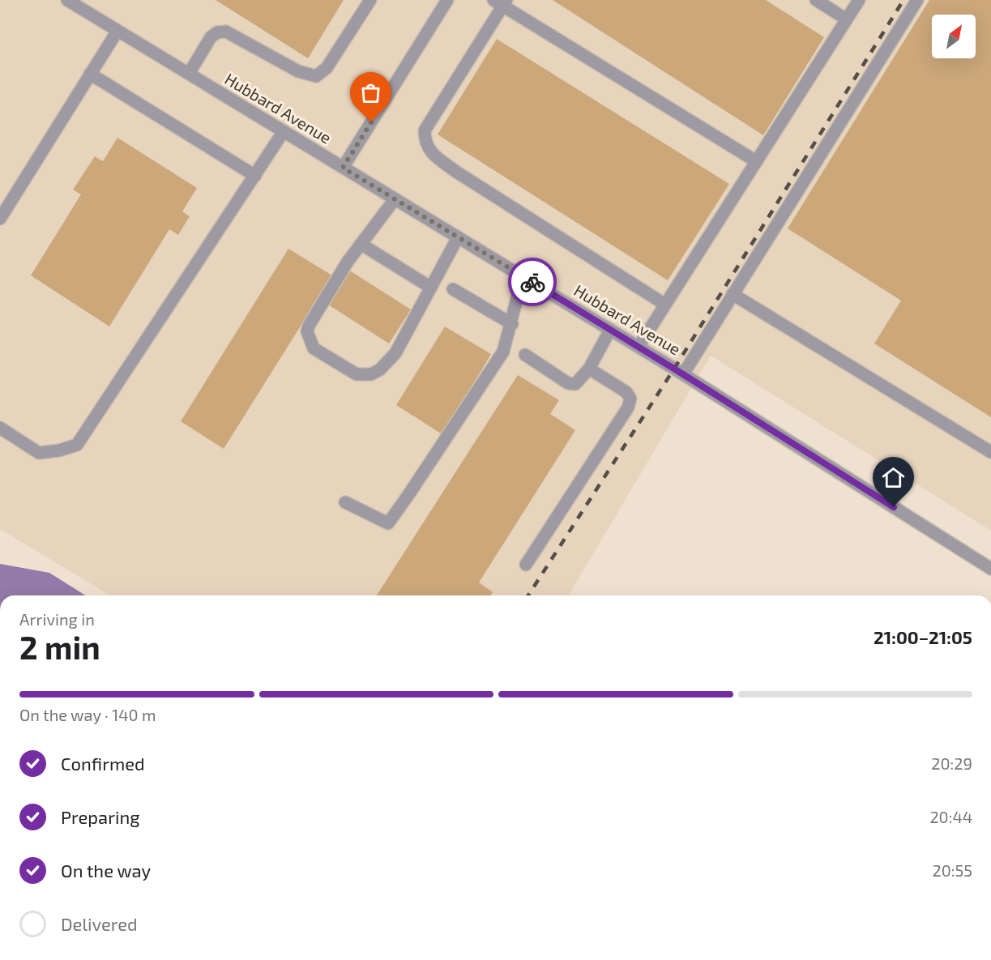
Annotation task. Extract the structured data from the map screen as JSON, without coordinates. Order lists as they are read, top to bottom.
{
  "streets": {
    "street": ["Hubbard Avenue"]
  },
  "north": "top right",
  "page": {
    "heading": ["2 min", "Arriving in", "21:00–21:05"],
    "bar": "On the way · 140 m",
    "list": [
      ["Confirmed", "20:29"],
      ["Preparing", "20:44"],
      ["On the way", "20:55"],
      "Delivered"
    ]
  }
}
